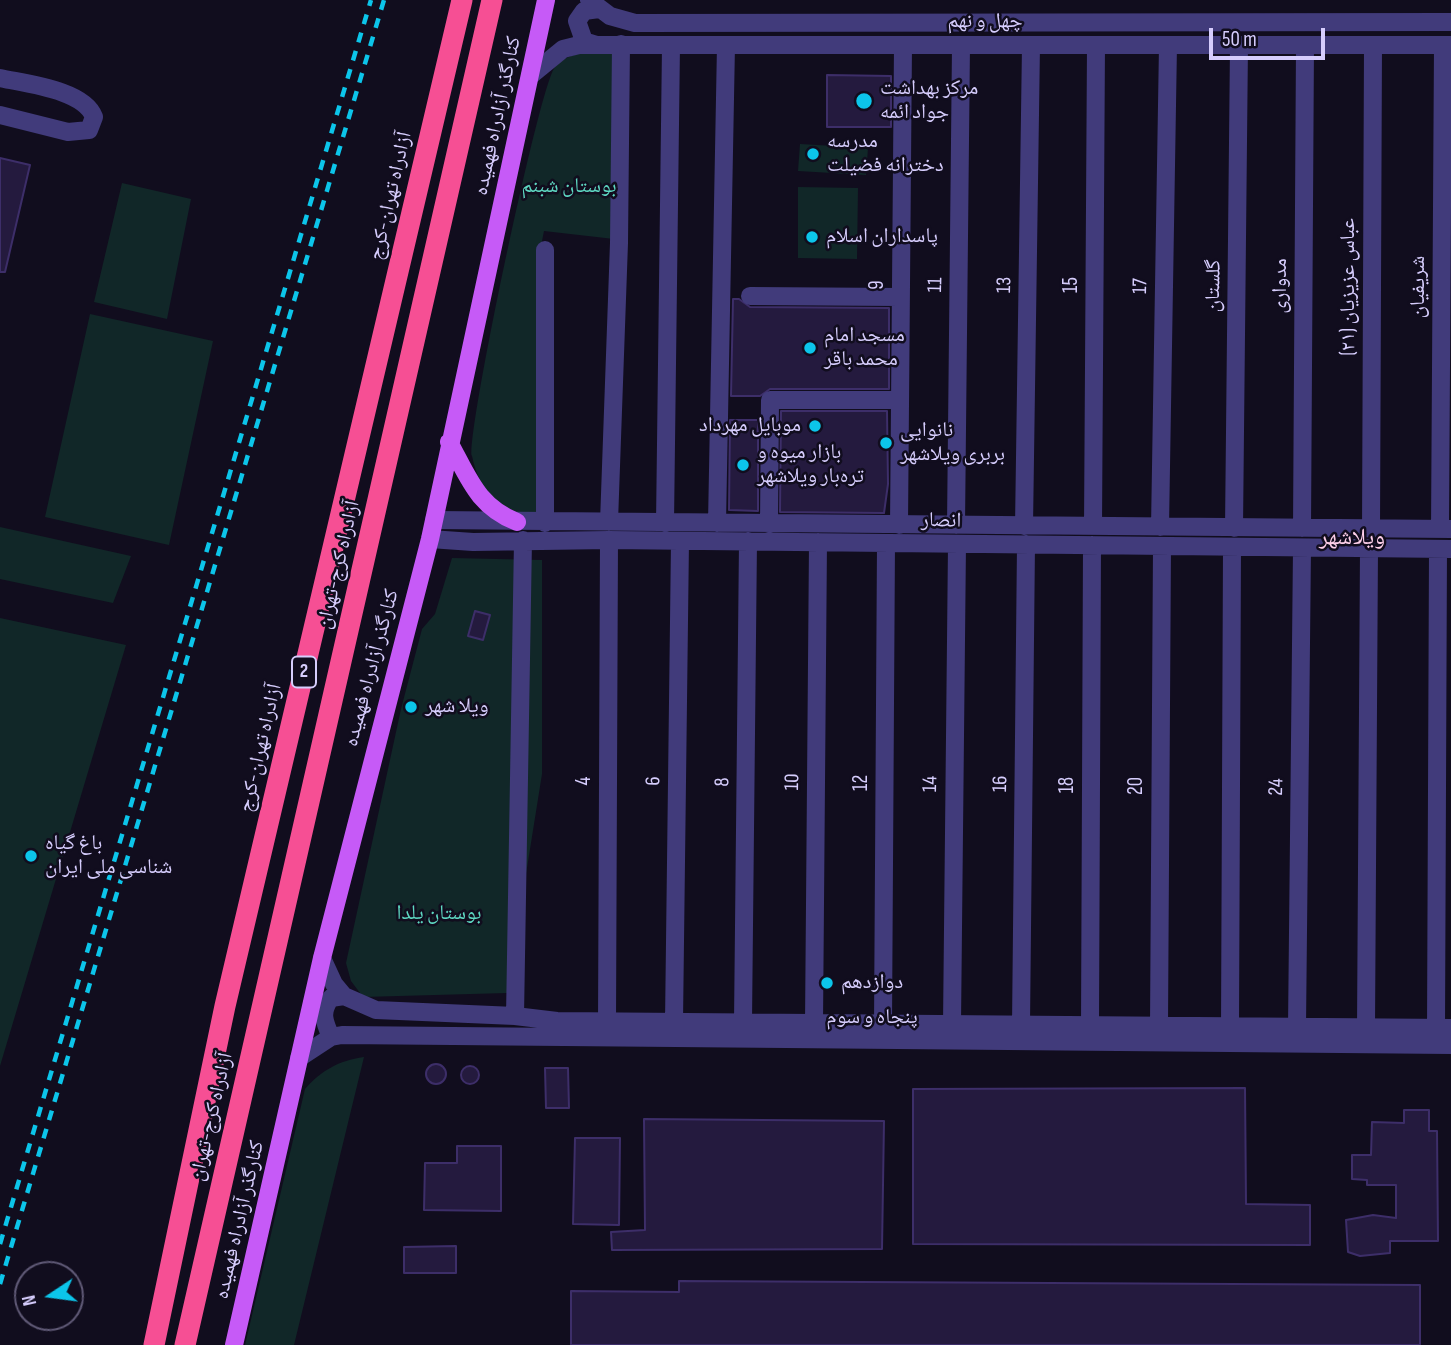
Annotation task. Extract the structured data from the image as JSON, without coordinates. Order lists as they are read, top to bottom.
{
  "streets": {
    "highway": ["آزادراه تهران-کرج", "آزادراه کرج-تهران", "2"],
    "main road": ["کنارگذر آزادراه فهمیده"],
    "street": [
      "چهل و نهم",
      "9",
      "11",
      "13",
      "15",
      "17",
      "گلستان",
      "مدواری",
      "عباس عزیزیان (۲۱)",
      "شریفیان",
      "انصار",
      "4",
      "6",
      "8",
      "10",
      "12",
      "14",
      "16",
      "18",
      "20",
      "24",
      "پنجاه و سوم"
    ]
  },
  "crossings": [
    ["چهل و نهم", "کنارگذر آزادراه فهمیده"],
    ["چهل و نهم", "9"],
    ["چهل و نهم", "11"],
    ["چهل و نهم", "13"],
    ["چهل و نهم", "15"],
    ["چهل و نهم", "17"],
    ["چهل و نهم", "گلستان"],
    ["چهل و نهم", "مدواری"],
    ["چهل و نهم", "عباس عزیزیان (۲۱)"],
    ["چهل و نهم", "شریفیان"],
    ["چهل و نهم", "4"],
    ["کنارگذر آزادراه فهمیده", "انصار"],
    ["9", "انصار"],
    ["11", "انصار"],
    ["13", "انصار"],
    ["15", "انصار"],
    ["17", "انصار"],
    ["گلستان", "انصار"],
    ["مدواری", "انصار"],
    ["عباس عزیزیان (۲۱)", "انصار"],
    ["شریفیان", "انصار"],
    ["انصار", "4"],
    ["انصار", "6"],
    ["انصار", "8"],
    ["انصار", "10"],
    ["انصار", "12"],
    ["انصار", "14"],
    ["انصار", "16"],
    ["انصار", "18"],
    ["انصار", "20"],
    ["انصار", "24"],
    ["4", "پنجاه و سوم"],
    ["6", "پنجاه و سوم"],
    ["8", "پنجاه و سوم"],
    ["10", "پنجاه و سوم"],
    ["12", "پنجاه و سوم"],
    ["14", "پنجاه و سوم"],
    ["16", "پنجاه و سوم"],
    ["18", "پنجاه و سوم"],
    ["20", "پنجاه و سوم"],
    ["24", "پنجاه و سوم"]
  ],
  "districts": ["ویلاشهر"],
  "parks": ["بوستان شبنم", "بوستان یلدا"],
  "places": [
    "مرکز بهداشت جواد ائمه",
    "مدرسه دخترانه فضیلت",
    "پاسداران اسلام",
    "مسجد امام محمد باقر",
    "موبایل مهرداد",
    "نانوایی بربری ویلاشهر",
    "بازار میوه و تره‌بار ویلاشهر",
    "ویلا شهر",
    "باغ گیاه‌ شناسی ملی ایران",
    "دوازدهم"
  ],
  "scale_bar": "50 m",
  "north": "left"
}
